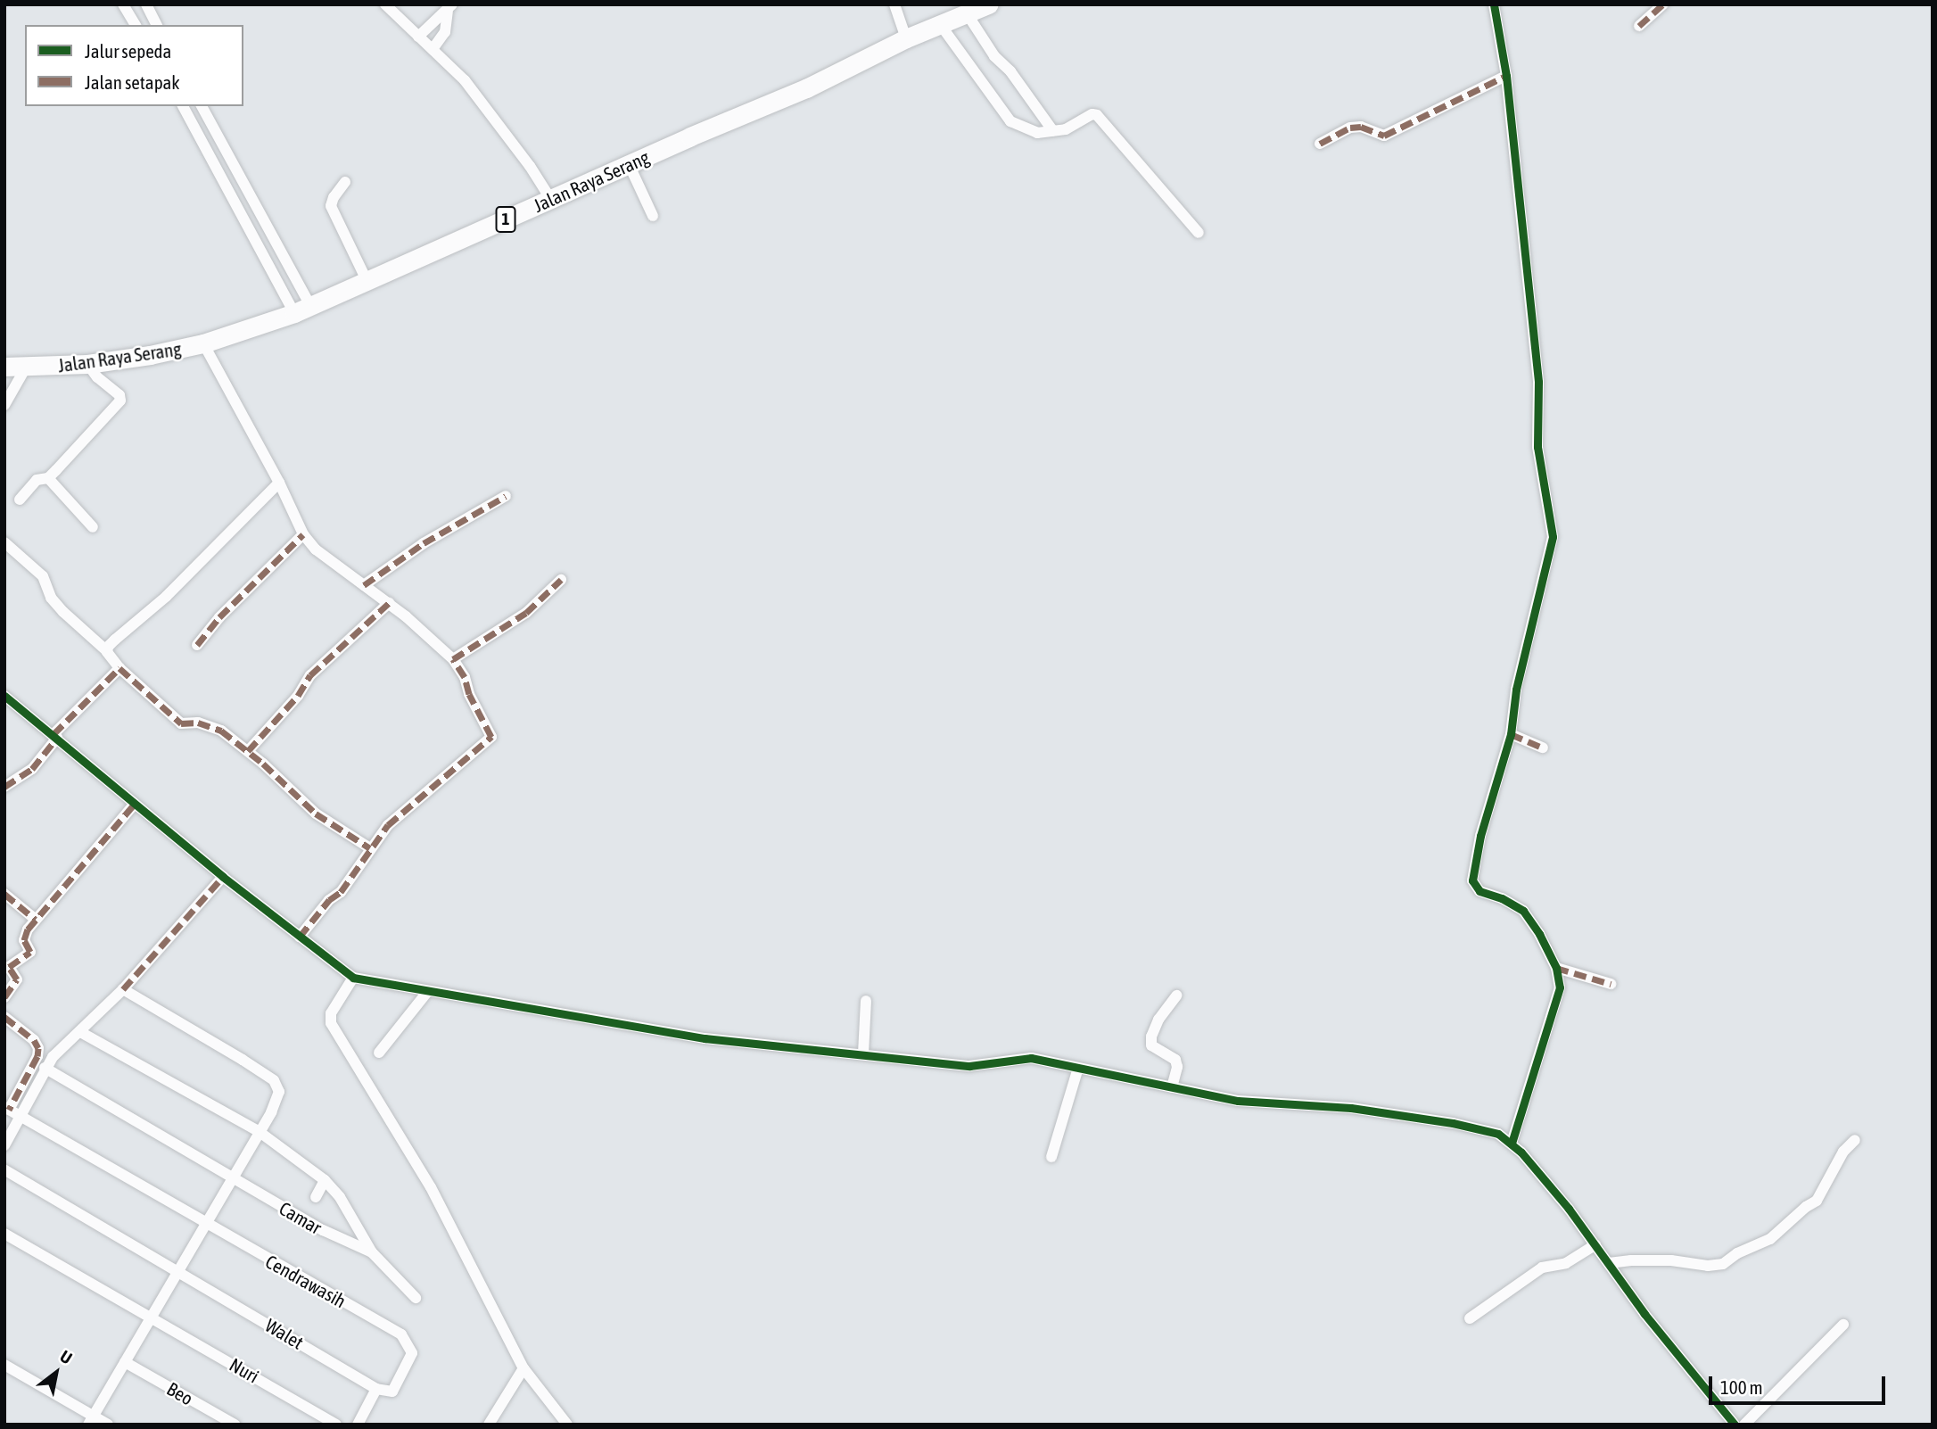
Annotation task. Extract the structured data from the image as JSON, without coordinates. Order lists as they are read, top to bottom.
{
  "streets": {
    "highway": ["Jalan Raya Serang", "1"],
    "street": [
      "Camar",
      "Cendrawasih",
      "Walet",
      "Nuri",
      "Beo"
    ]
  },
  "crossings": [
    ["Cendrawasih", "Walet"]
  ],
  "legend": ["Jalur sepeda", "Jalan setapak"],
  "scale_bar": "100 m",
  "north": "top right"
}
